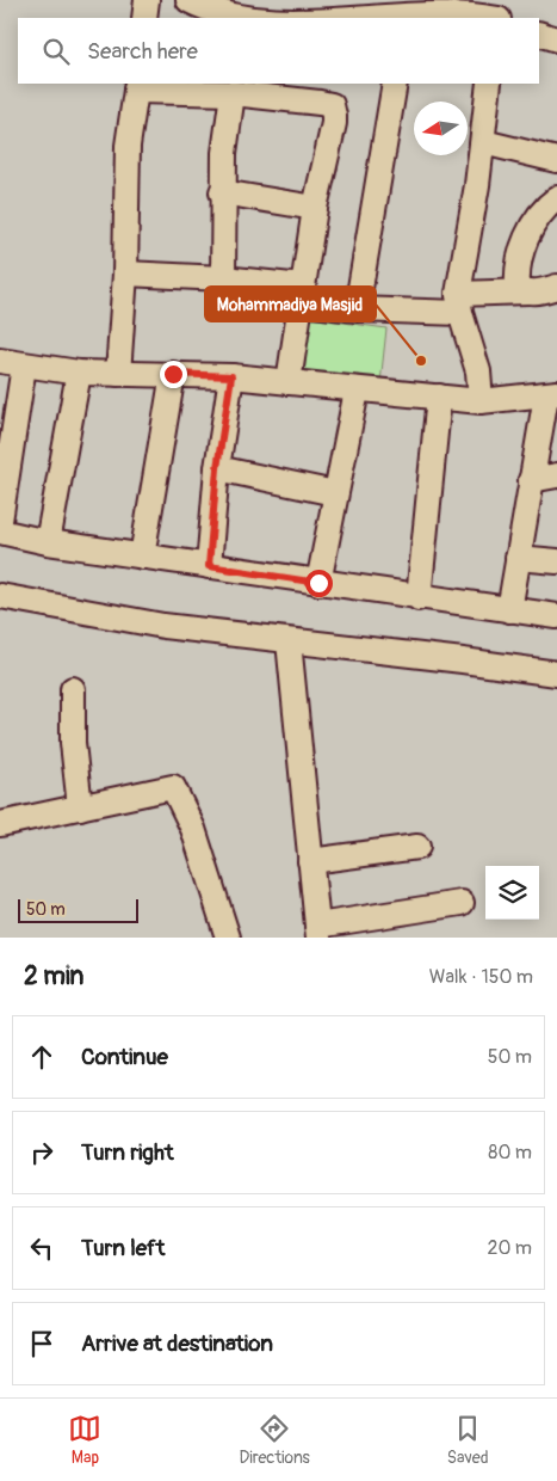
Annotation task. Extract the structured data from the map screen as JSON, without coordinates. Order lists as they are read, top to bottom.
{
  "places": ["Mohammadiya Masjid"],
  "scale_bar": "50 m",
  "north": "left",
  "page": {
    "search": "Search here",
    "scale": "50 m",
    "heading": ["2 min", "Walk · 150 m"],
    "list": [
      ["Continue", "50 m"],
      ["Turn right", "80 m"],
      ["Turn left", "20 m"],
      "Arrive at destination"
    ],
    "nav": ["Map", "Directions", "Saved"]
  }
}
